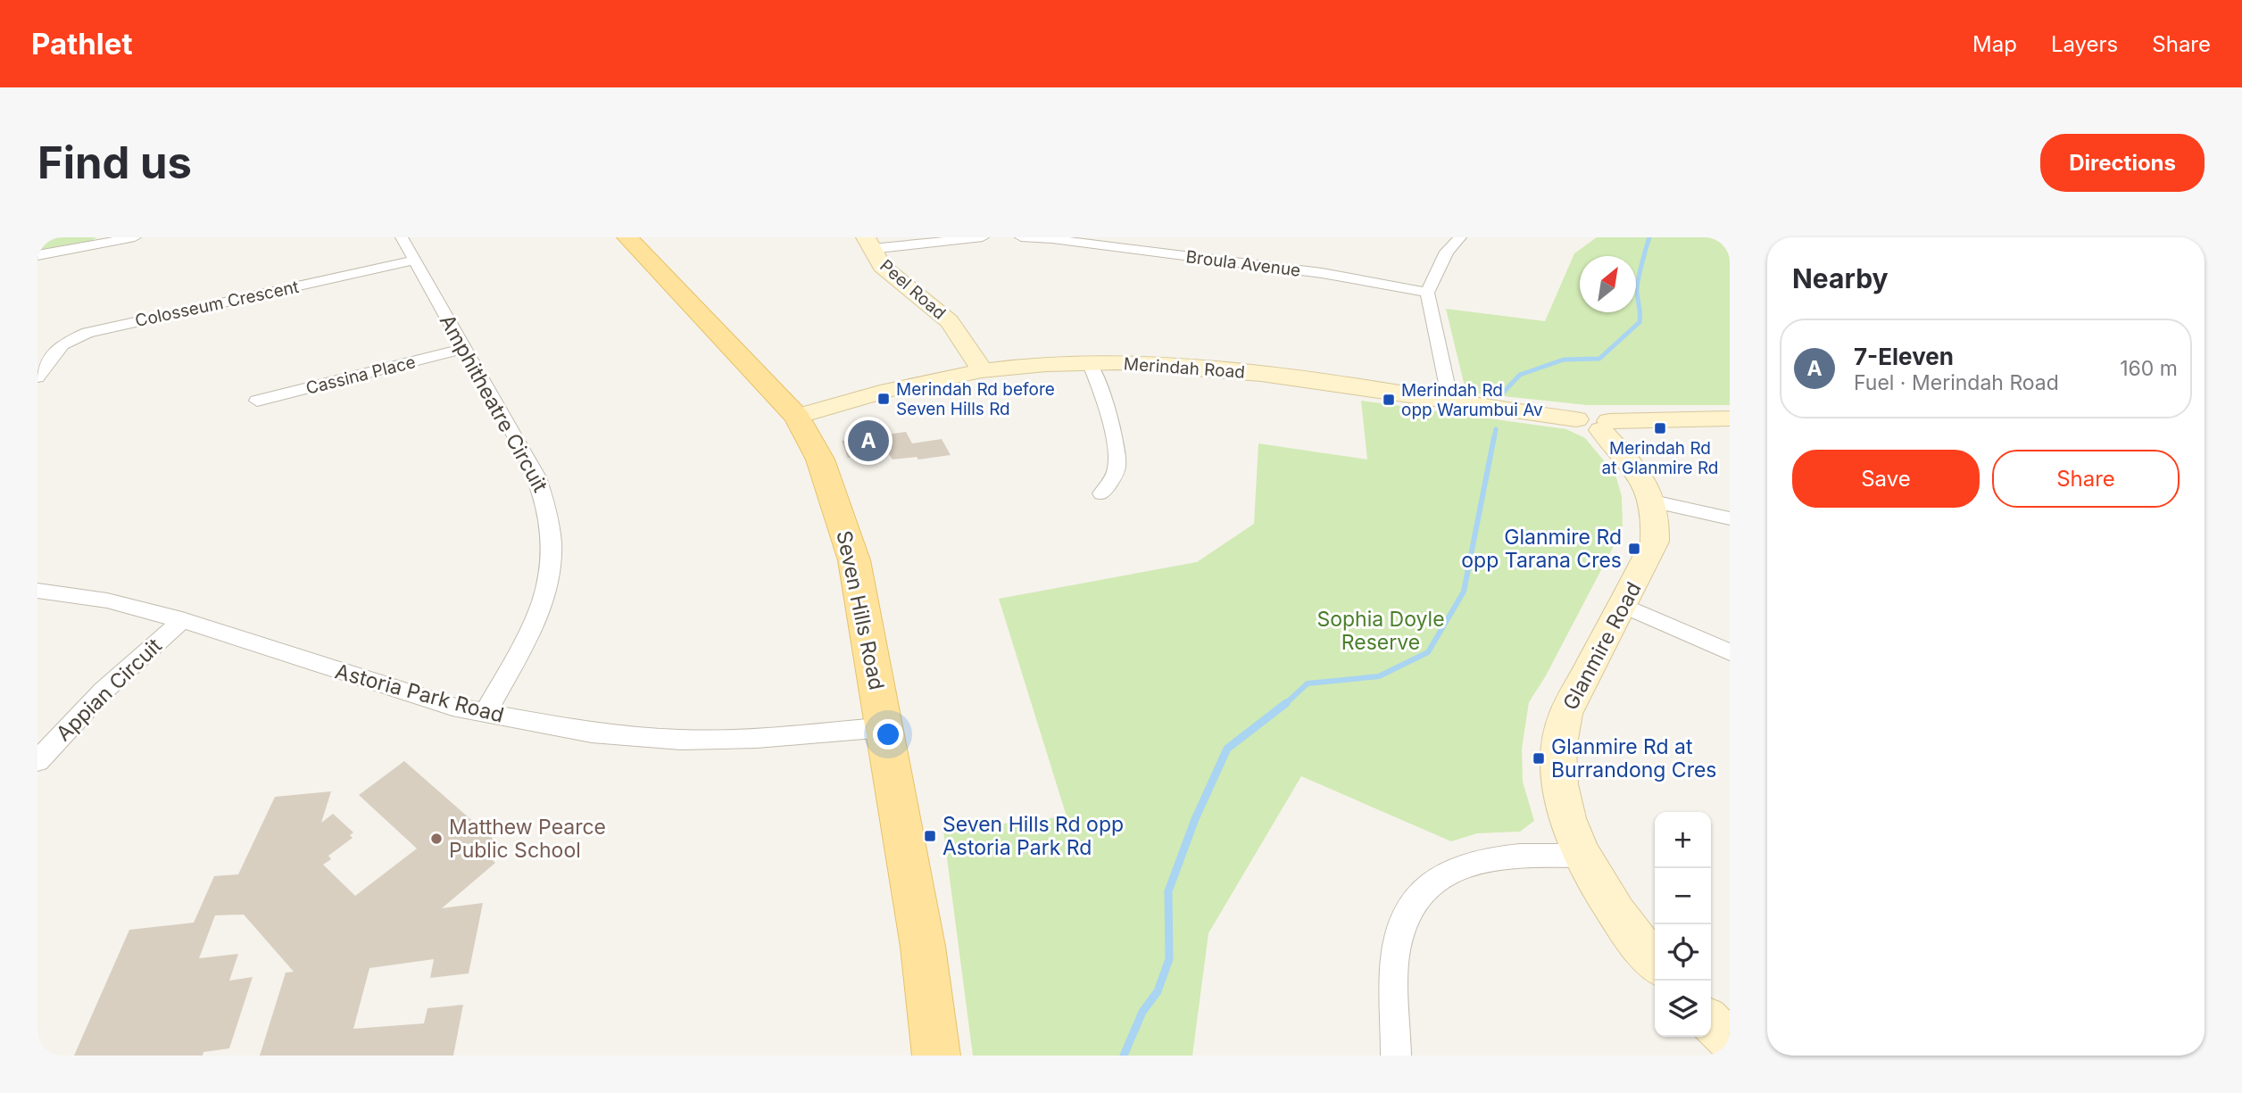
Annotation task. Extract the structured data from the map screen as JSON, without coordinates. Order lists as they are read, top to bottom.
{
  "streets": {
    "main road": ["Seven Hills Road"],
    "street": [
      "Broula Avenue",
      "Peel Road",
      "Colosseum Crescent",
      "Merindah Road",
      "Cassina Place",
      "Amphitheatre Circuit",
      "Glanmire Road",
      "Appian Circuit",
      "Astoria Park Road"
    ]
  },
  "crossings": [
    ["Peel Road", "Merindah Road"],
    ["Colosseum Crescent", "Amphitheatre Circuit"],
    ["Merindah Road", "Seven Hills Road"],
    ["Merindah Road", "Glanmire Road"],
    ["Cassina Place", "Amphitheatre Circuit"],
    ["Amphitheatre Circuit", "Astoria Park Road"],
    ["Seven Hills Road", "Astoria Park Road"],
    ["Appian Circuit", "Astoria Park Road"]
  ],
  "parks": ["Sophia Doyle Reserve"],
  "places": {
    "transit": [
      "Merindah Rd before Seven Hills Rd",
      "Merindah Rd opp Warumbui Av",
      "Merindah Rd at Glanmire Rd",
      "Glanmire Rd opp Tarana Cres",
      "Glanmire Rd at Burrandong Cres",
      "Seven Hills Rd opp Astoria Park Rd"
    ],
    "other": ["Matthew Pearce Public School"]
  },
  "north": "top right",
  "page": {
    "header": "Pathlet",
    "nav": ["Map", "Layers", "Share"],
    "buttons": [
      "Directions",
      ["Save", "Share"]
    ],
    "title": "Find us",
    "heading": "Nearby",
    "list": [
      {
        "mark": "A",
        "name": "7-Eleven",
        "note": "Fuel · Merindah Road",
        "value": "160 m"
      }
    ],
    "pins": "A",
    "map_buttons": ["+", "−"]
  }
}
